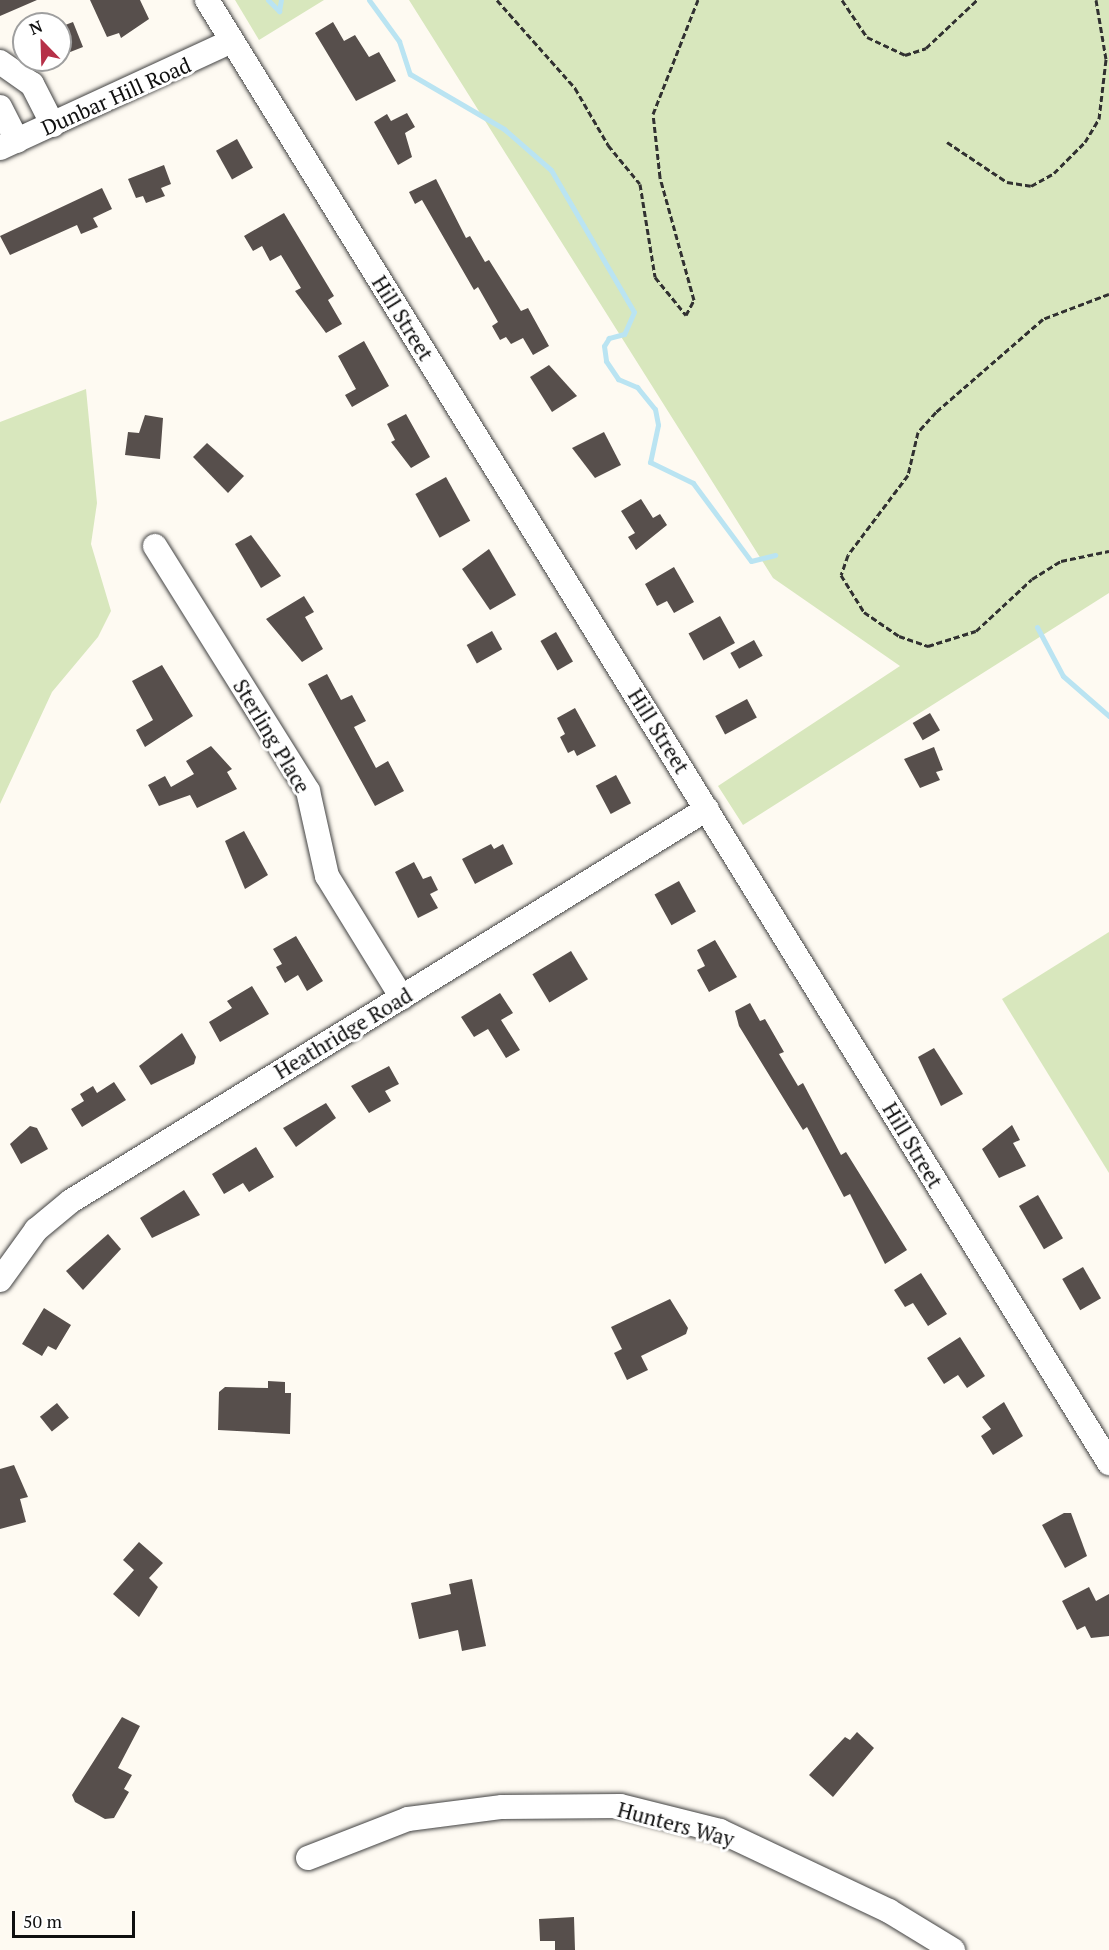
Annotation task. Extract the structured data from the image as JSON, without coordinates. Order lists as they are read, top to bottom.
{
  "streets": {
    "street": [
      "Dunbar Hill Road",
      "Hill Street",
      "Sterling Place",
      "Heathridge Road",
      "Hunters Way"
    ]
  },
  "crossings": [
    ["Dunbar Hill Road", "Hill Street"],
    ["Hill Street", "Heathridge Road"],
    ["Sterling Place", "Heathridge Road"]
  ],
  "scale_bar": "50 m",
  "north": "top left"
}
